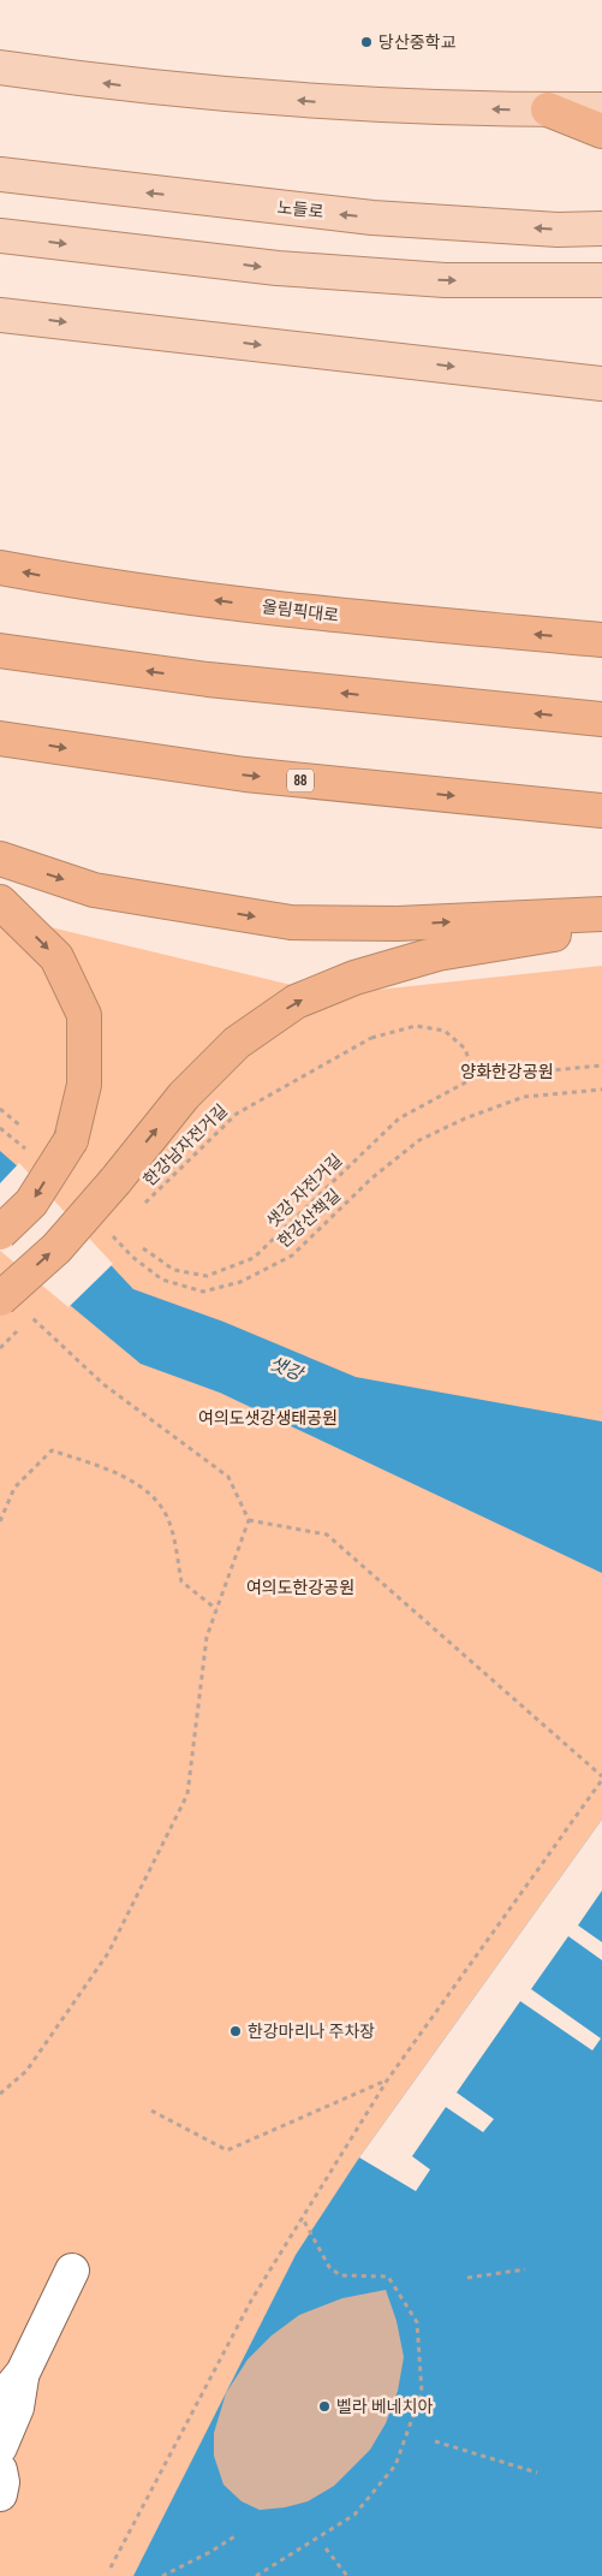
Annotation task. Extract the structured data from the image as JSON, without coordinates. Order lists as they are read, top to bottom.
{
  "streets": {
    "highway": ["올림픽대로", "88"],
    "main road": ["노들로"],
    "path": ["한강남자전거길", "샛강 자전거길", "한강산책길"]
  },
  "crossings": [
    ["한강남자전거길", "샛강 자전거길"]
  ],
  "water": ["샛강"],
  "parks": ["양화한강공원", "여의도샛강생태공원", "여의도한강공원"],
  "places": ["당산중학교", "한강마리나 주차장", "벨라 베네치아"]
}
